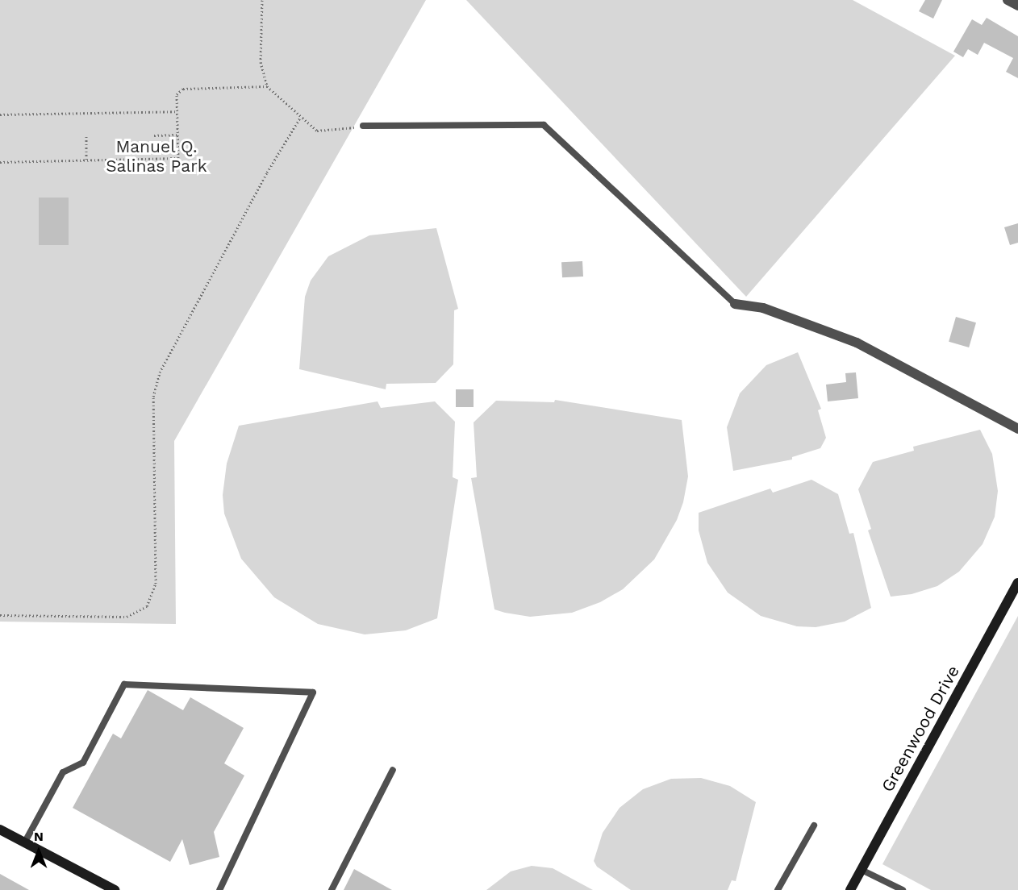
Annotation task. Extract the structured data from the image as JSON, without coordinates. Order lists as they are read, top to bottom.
{
  "streets": {
    "main road": ["Greenwood Drive"]
  },
  "parks": ["Manuel Q. Salinas Park"],
  "north": "top"
}
